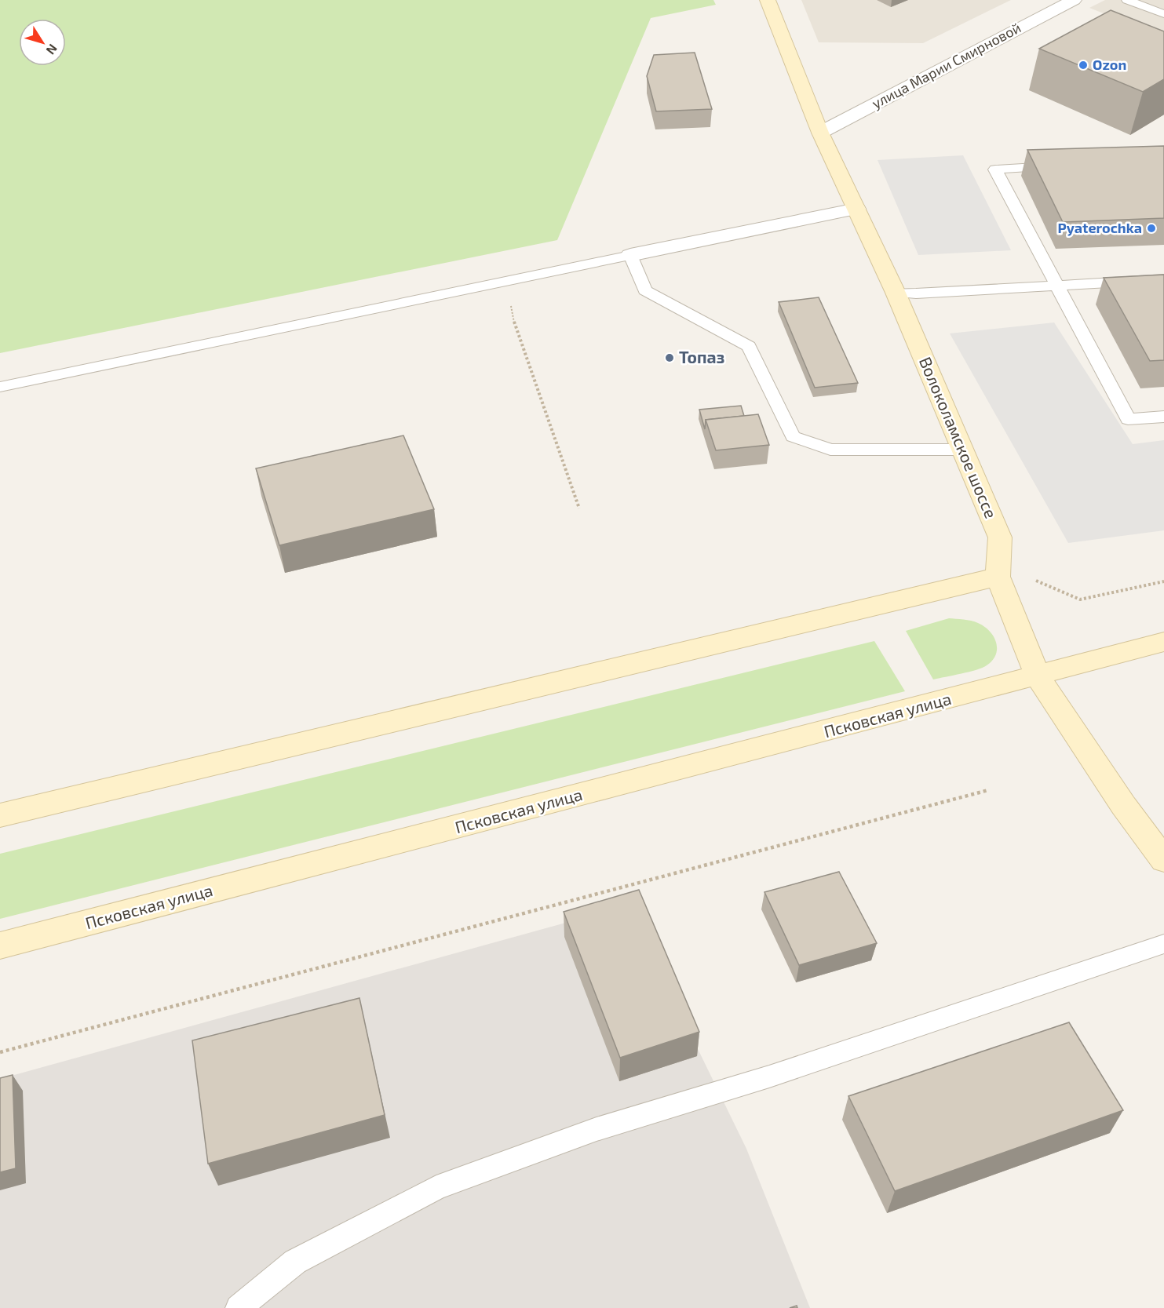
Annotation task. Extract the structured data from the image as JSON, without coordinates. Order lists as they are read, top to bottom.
{
  "streets": {
    "main road": ["Волоколамское шоссе", "Псковская улица"],
    "street": ["улица Марии Смирновой"]
  },
  "crossings": [
    ["улица Марии Смирновой", "Волоколамское шоссе"],
    ["Волоколамское шоссе", "Псковская улица"]
  ],
  "places": ["Ozon", "Pyaterochka", "Топаз"],
  "north": "bottom right"
}
